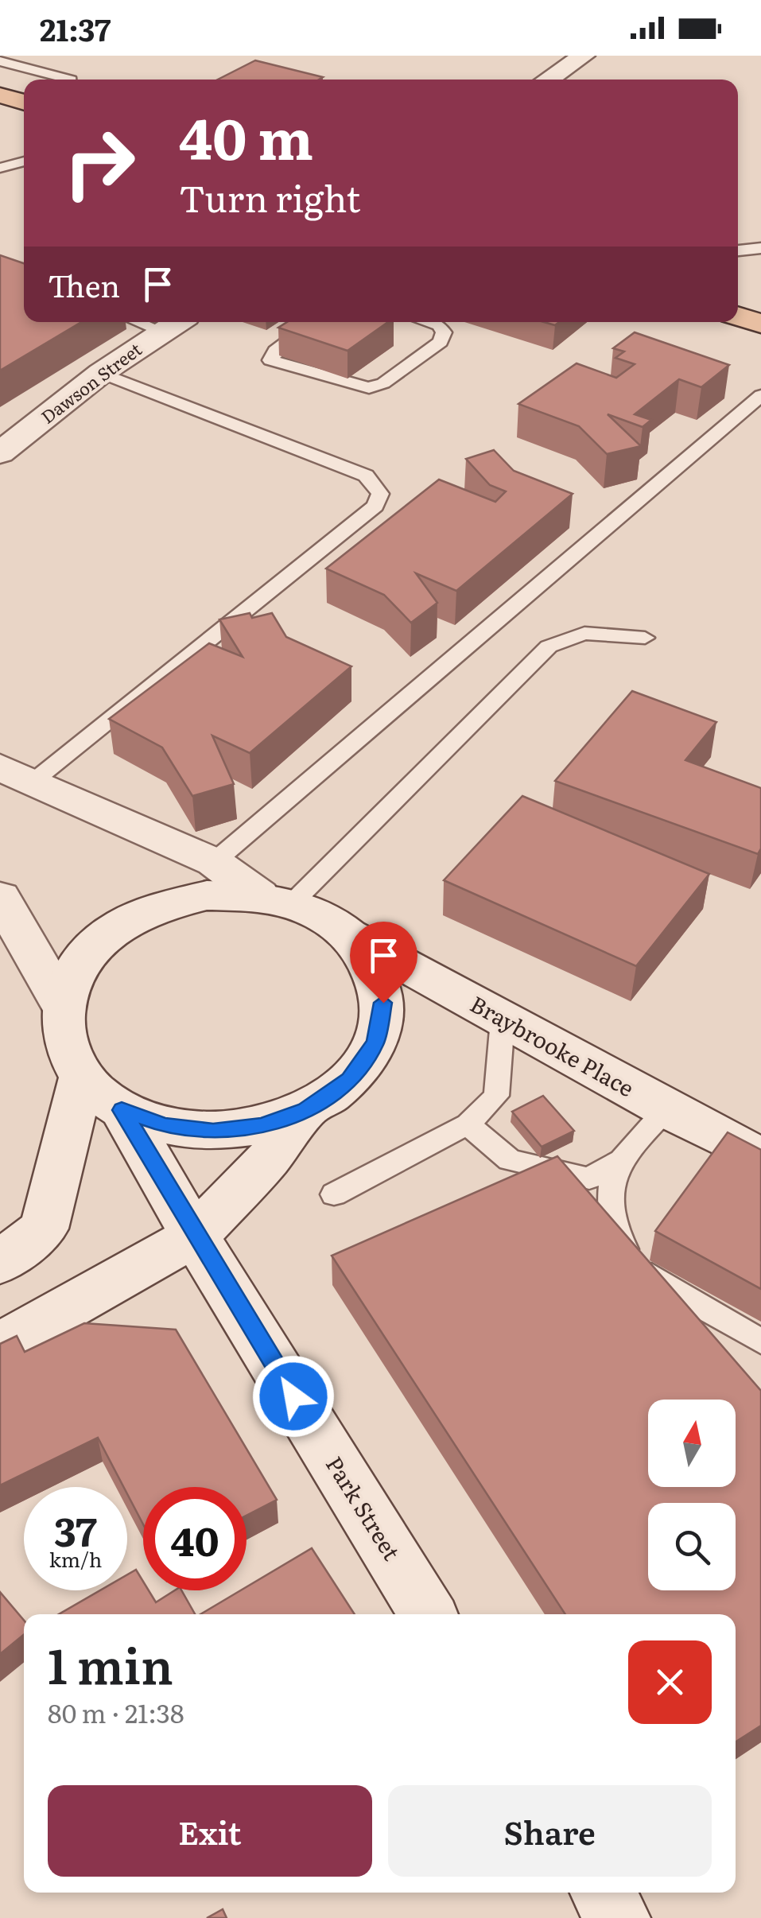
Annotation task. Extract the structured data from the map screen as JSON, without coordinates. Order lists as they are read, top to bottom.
{
  "streets": {
    "street": ["Dawson Street", "Braybrooke Place", "Park Street"]
  },
  "crossings": [
    ["Braybrooke Place", "Park Street"]
  ],
  "north": "top",
  "page": {
    "status": "21:37",
    "turn": ["40 m", "Turn right"],
    "then": "Then",
    "speed": "37 km/h",
    "limit": "40",
    "heading": ["1 min", "80 m · 21:38"],
    "buttons": ["Exit", "Share"]
  }
}
